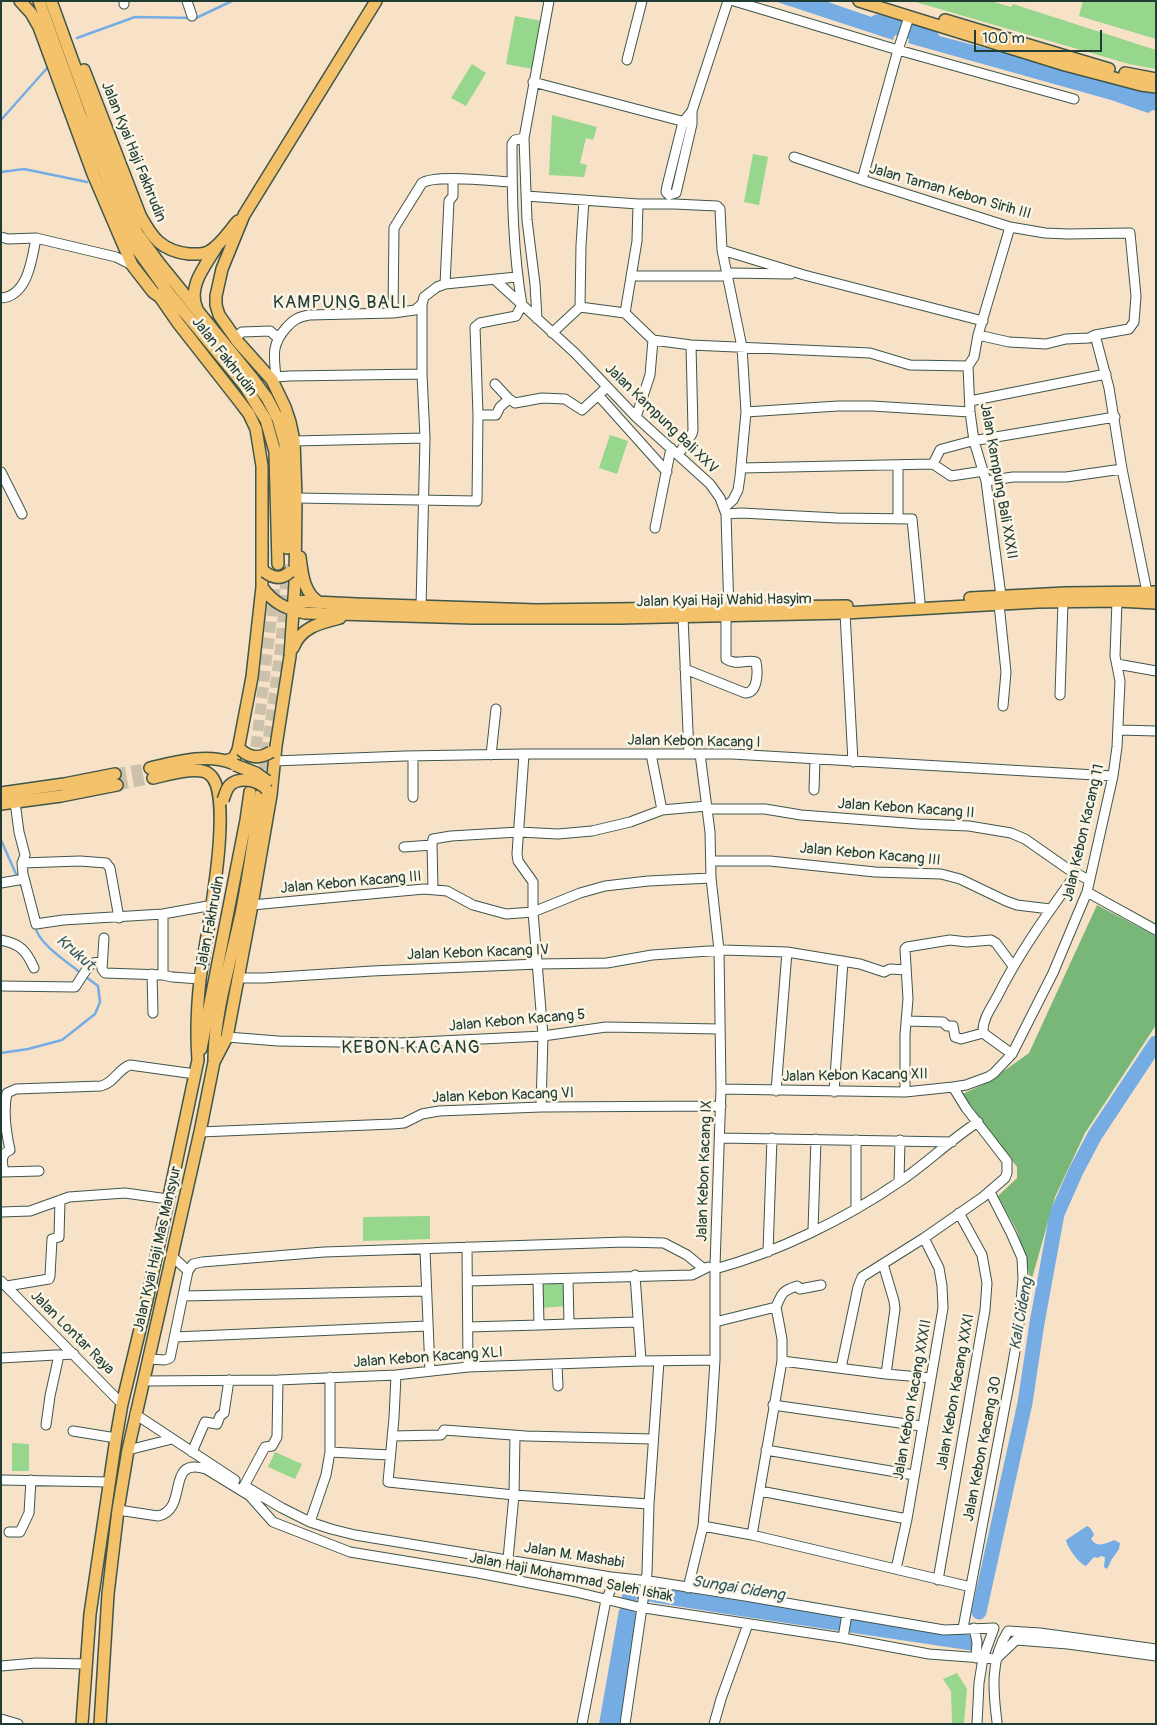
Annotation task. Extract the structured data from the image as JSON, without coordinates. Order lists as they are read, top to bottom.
{
  "streets": {
    "main road": [
      "Jalan Kyai Haji Fakhrudin",
      "Jalan Fakhrudin",
      "Jalan Kyai Haji Wahid Hasyim",
      "Jalan Kyai Haji Mas Mansyur"
    ],
    "street": [
      "Jalan Taman Kebon Sirih III",
      "Jalan Kampung Bali XXV",
      "Jalan Kampung Bali XXXII",
      "Jalan Kebon Kacang I",
      "Jalan Kebon Kacang II",
      "Jalan Kebon Kacang 11",
      "Jalan Kebon Kacang III",
      "Jalan Kebon Kacang IV",
      "Jalan Kebon Kacang 5",
      "Jalan Kebon Kacang XII",
      "Jalan Kebon Kacang VI",
      "Jalan Kebon Kacang IX",
      "Jalan Lontar Raya",
      "Jalan Kebon Kacang XLI",
      "Jalan Kebon Kacang XXXI",
      "Jalan Kebon Kacang XXXII",
      "Jalan Kebon Kacang 30",
      "Jalan M. Mashabi",
      "Jalan Haji Mohammad Saleh Ishak"
    ]
  },
  "crossings": [
    ["Jalan Kyai Haji Fakhrudin", "Jalan Fakhrudin"],
    ["Jalan Taman Kebon Sirih III", "Jalan Kampung Bali XXXII"],
    ["Jalan Fakhrudin", "Jalan Kyai Haji Wahid Hasyim"],
    ["Jalan Fakhrudin", "Jalan Kebon Kacang I"],
    ["Jalan Fakhrudin", "Jalan Kyai Haji Mas Mansyur"],
    ["Jalan Kampung Bali XXV", "Jalan Kyai Haji Wahid Hasyim"],
    ["Jalan Kampung Bali XXXII", "Jalan Kyai Haji Wahid Hasyim"],
    ["Jalan Kyai Haji Wahid Hasyim", "Jalan Kebon Kacang 11"],
    ["Jalan Kebon Kacang I", "Jalan Kebon Kacang 11"],
    ["Jalan Kebon Kacang I", "Jalan Kebon Kacang IX"],
    ["Jalan Kebon Kacang II", "Jalan Kebon Kacang 11"],
    ["Jalan Kebon Kacang II", "Jalan Kebon Kacang IX"],
    ["Jalan Kebon Kacang 11", "Jalan Kebon Kacang XII"],
    ["Jalan Kebon Kacang III", "Jalan Kebon Kacang IX"],
    ["Jalan Kebon Kacang III", "Jalan Kyai Haji Mas Mansyur"],
    ["Jalan Kebon Kacang IV", "Jalan Kebon Kacang IX"],
    ["Jalan Kebon Kacang IV", "Jalan Kyai Haji Mas Mansyur"],
    ["Jalan Kebon Kacang 5", "Jalan Kebon Kacang IX"],
    ["Jalan Kebon Kacang 5", "Jalan Kyai Haji Mas Mansyur"],
    ["Jalan Kebon Kacang XII", "Jalan Kebon Kacang IX"],
    ["Jalan Kebon Kacang VI", "Jalan Kebon Kacang IX"],
    ["Jalan Kebon Kacang VI", "Jalan Kyai Haji Mas Mansyur"],
    ["Jalan Kebon Kacang IX", "Jalan Kebon Kacang XLI"],
    ["Jalan Kebon Kacang IX", "Jalan M. Mashabi"],
    ["Jalan Kyai Haji Mas Mansyur", "Jalan Lontar Raya"],
    ["Jalan Kyai Haji Mas Mansyur", "Jalan Kebon Kacang XLI"],
    ["Jalan Kyai Haji Mas Mansyur", "Jalan M. Mashabi"],
    ["Jalan Kyai Haji Mas Mansyur", "Jalan Haji Mohammad Saleh Ishak"],
    ["Jalan Kebon Kacang 30", "Jalan M. Mashabi"],
    ["Jalan M. Mashabi", "Jalan Haji Mohammad Saleh Ishak"]
  ],
  "districts": ["KAMPUNG BALI", "KEBON KACANG"],
  "water": ["Krukut", "Kali Cideng", "Sungai Cideng"],
  "scale_bar": "100 m"
}
